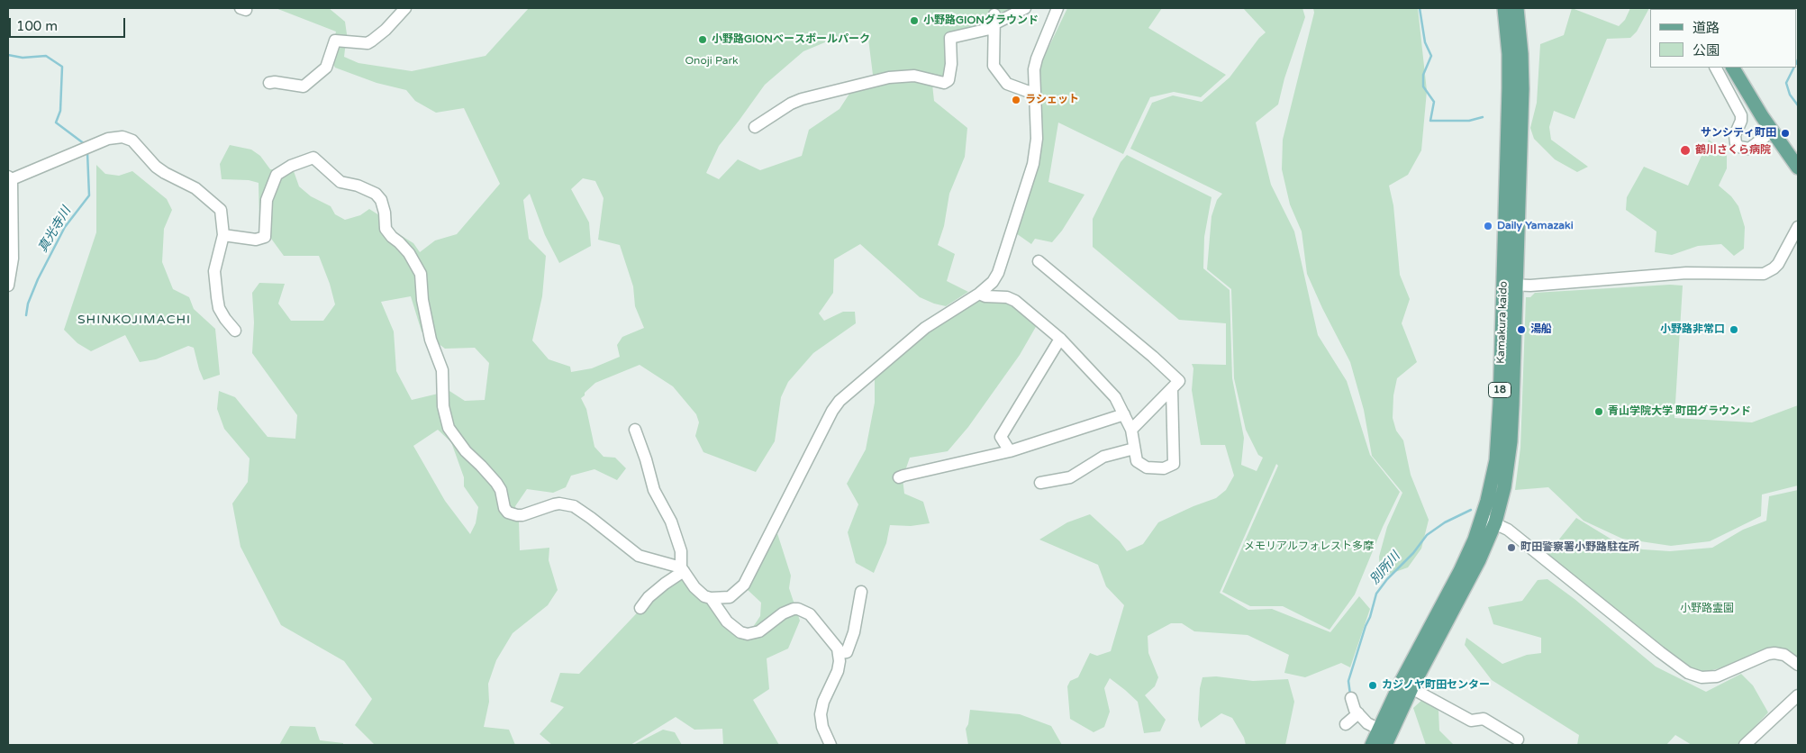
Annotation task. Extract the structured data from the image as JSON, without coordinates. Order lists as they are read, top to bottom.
{
  "streets": {
    "main road": ["Kamakura kaido", "18"]
  },
  "districts": ["SHINKOJIMACHI"],
  "water": ["真光寺川", "別所川"],
  "parks": ["Onoji Park", "メモリアルフォレスト多摩", "小野路霊園"],
  "places": [
    "小野路GIONグラウンド",
    "小野路GIONベースボールパーク",
    "ラシェット",
    "サンシティ町田",
    "鶴川さくら病院",
    "Daily Yamazaki",
    "湯船",
    "小野路非常口",
    "青山学院大学 町田グラウンド",
    "町田警察署小野路駐在所",
    "カジノヤ町田センター"
  ],
  "legend": ["道路", "公園"],
  "scale_bar": "100 m"
}
